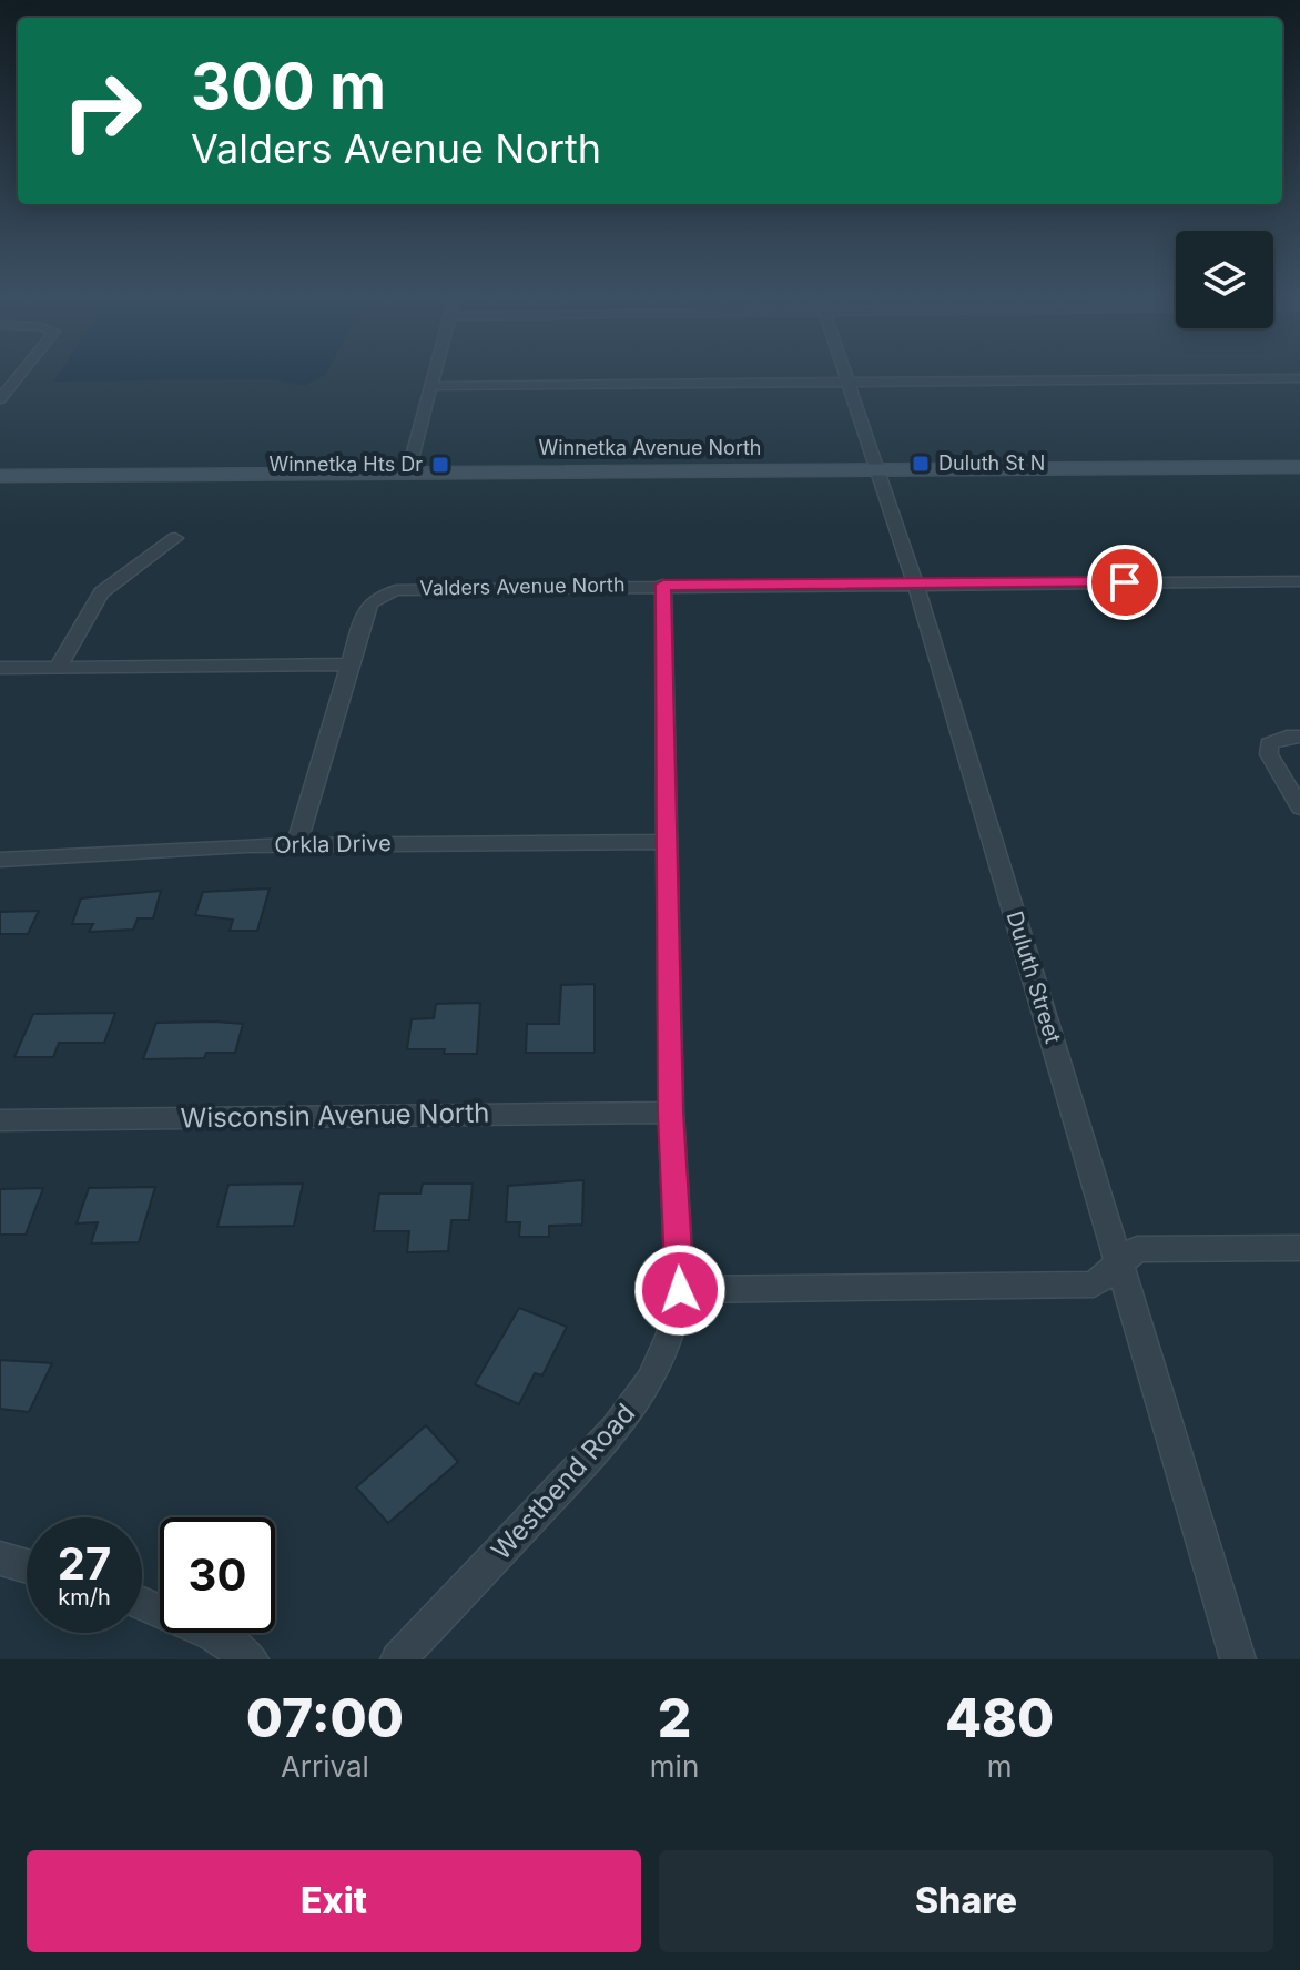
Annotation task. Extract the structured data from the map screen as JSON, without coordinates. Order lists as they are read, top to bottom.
{
  "streets": {
    "main road": ["Winnetka Avenue North"],
    "street": [
      "Valders Avenue North",
      "Orkla Drive",
      "Duluth Street",
      "Wisconsin Avenue North",
      "Westbend Road"
    ]
  },
  "crossings": [
    ["Winnetka Avenue North", "Duluth Street"],
    ["Valders Avenue North", "Duluth Street"],
    ["Valders Avenue North", "Westbend Road"],
    ["Orkla Drive", "Westbend Road"],
    ["Wisconsin Avenue North", "Westbend Road"]
  ],
  "places": {
    "transit": ["Duluth St N", "Winnetka Hts Dr"]
  },
  "page": {
    "turn": ["300 m", "Valders Avenue North"],
    "speed": "27 km/h",
    "limit": "30",
    "eta": [
      "07:00",
      "Arrival",
      "2",
      "min",
      "480",
      "m"
    ],
    "buttons": ["Exit", "Share"]
  }
}
